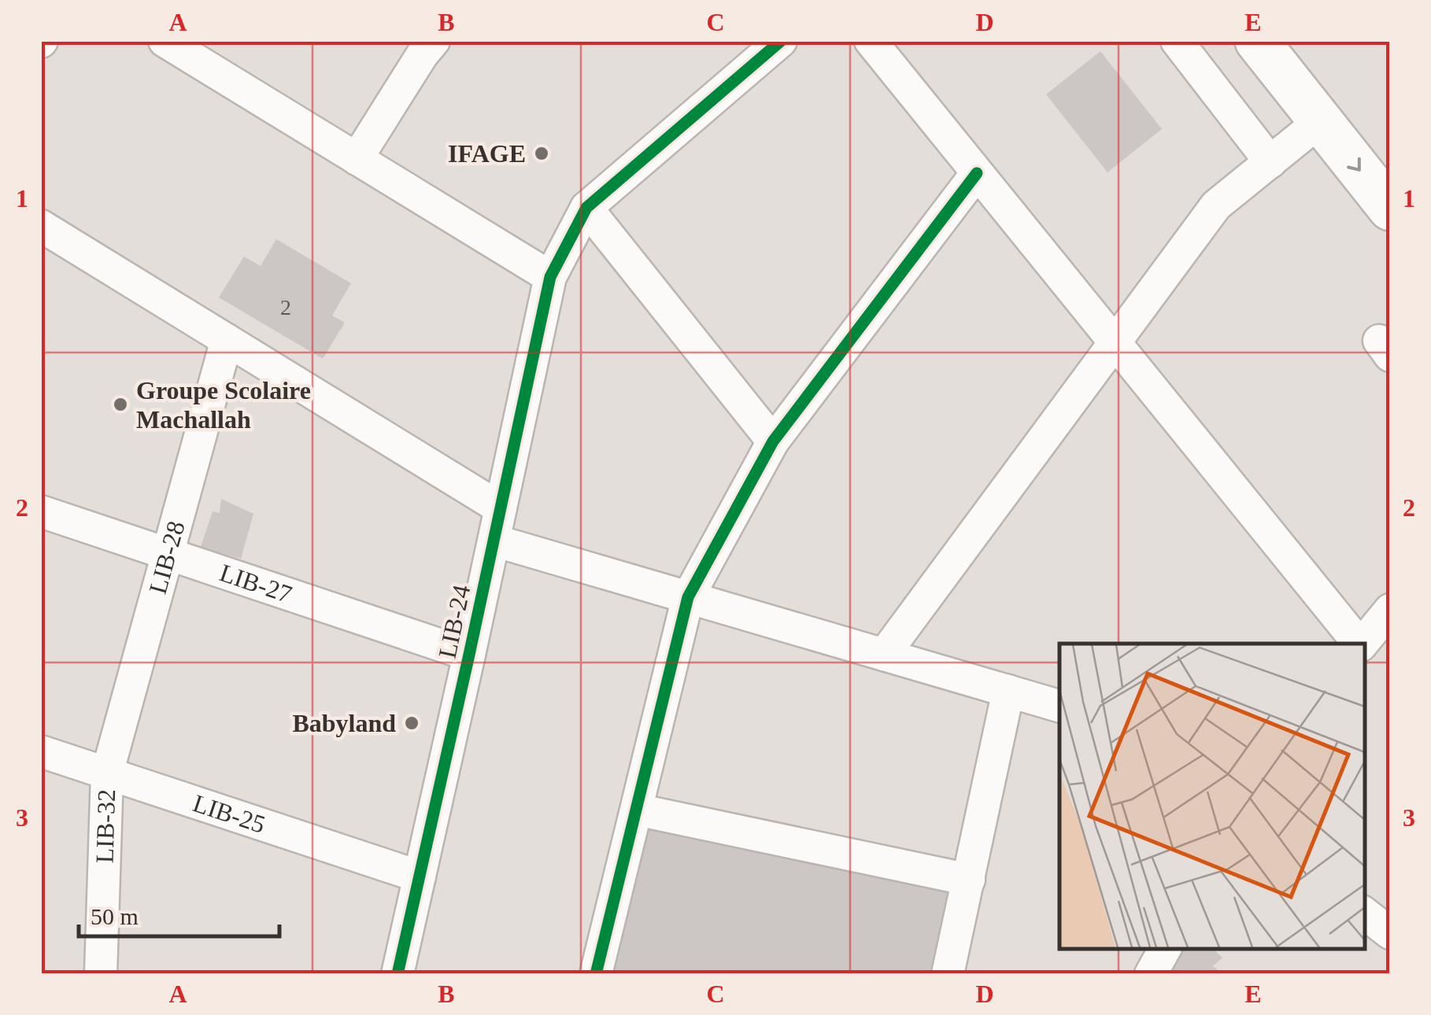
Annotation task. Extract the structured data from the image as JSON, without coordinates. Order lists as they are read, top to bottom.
{
  "streets": {
    "street": [
      "LIB-28",
      "LIB-27",
      "LIB-24",
      "LIB-25",
      "LIB-32"
    ]
  },
  "crossings": [
    ["LIB-28", "LIB-27"],
    ["LIB-28", "LIB-25"],
    ["LIB-28", "LIB-32"],
    ["LIB-27", "LIB-24"],
    ["LIB-24", "LIB-25"],
    ["LIB-25", "LIB-32"]
  ],
  "places": ["IFAGE", "Groupe Scolaire Machallah", "Babyland"],
  "house_numbers": ["2"],
  "scale_bar": "50 m",
  "grid": {
    "columns": [
      "A",
      "B",
      "C",
      "D",
      "E"
    ],
    "rows": ["1", "2", "3"]
  }
}
